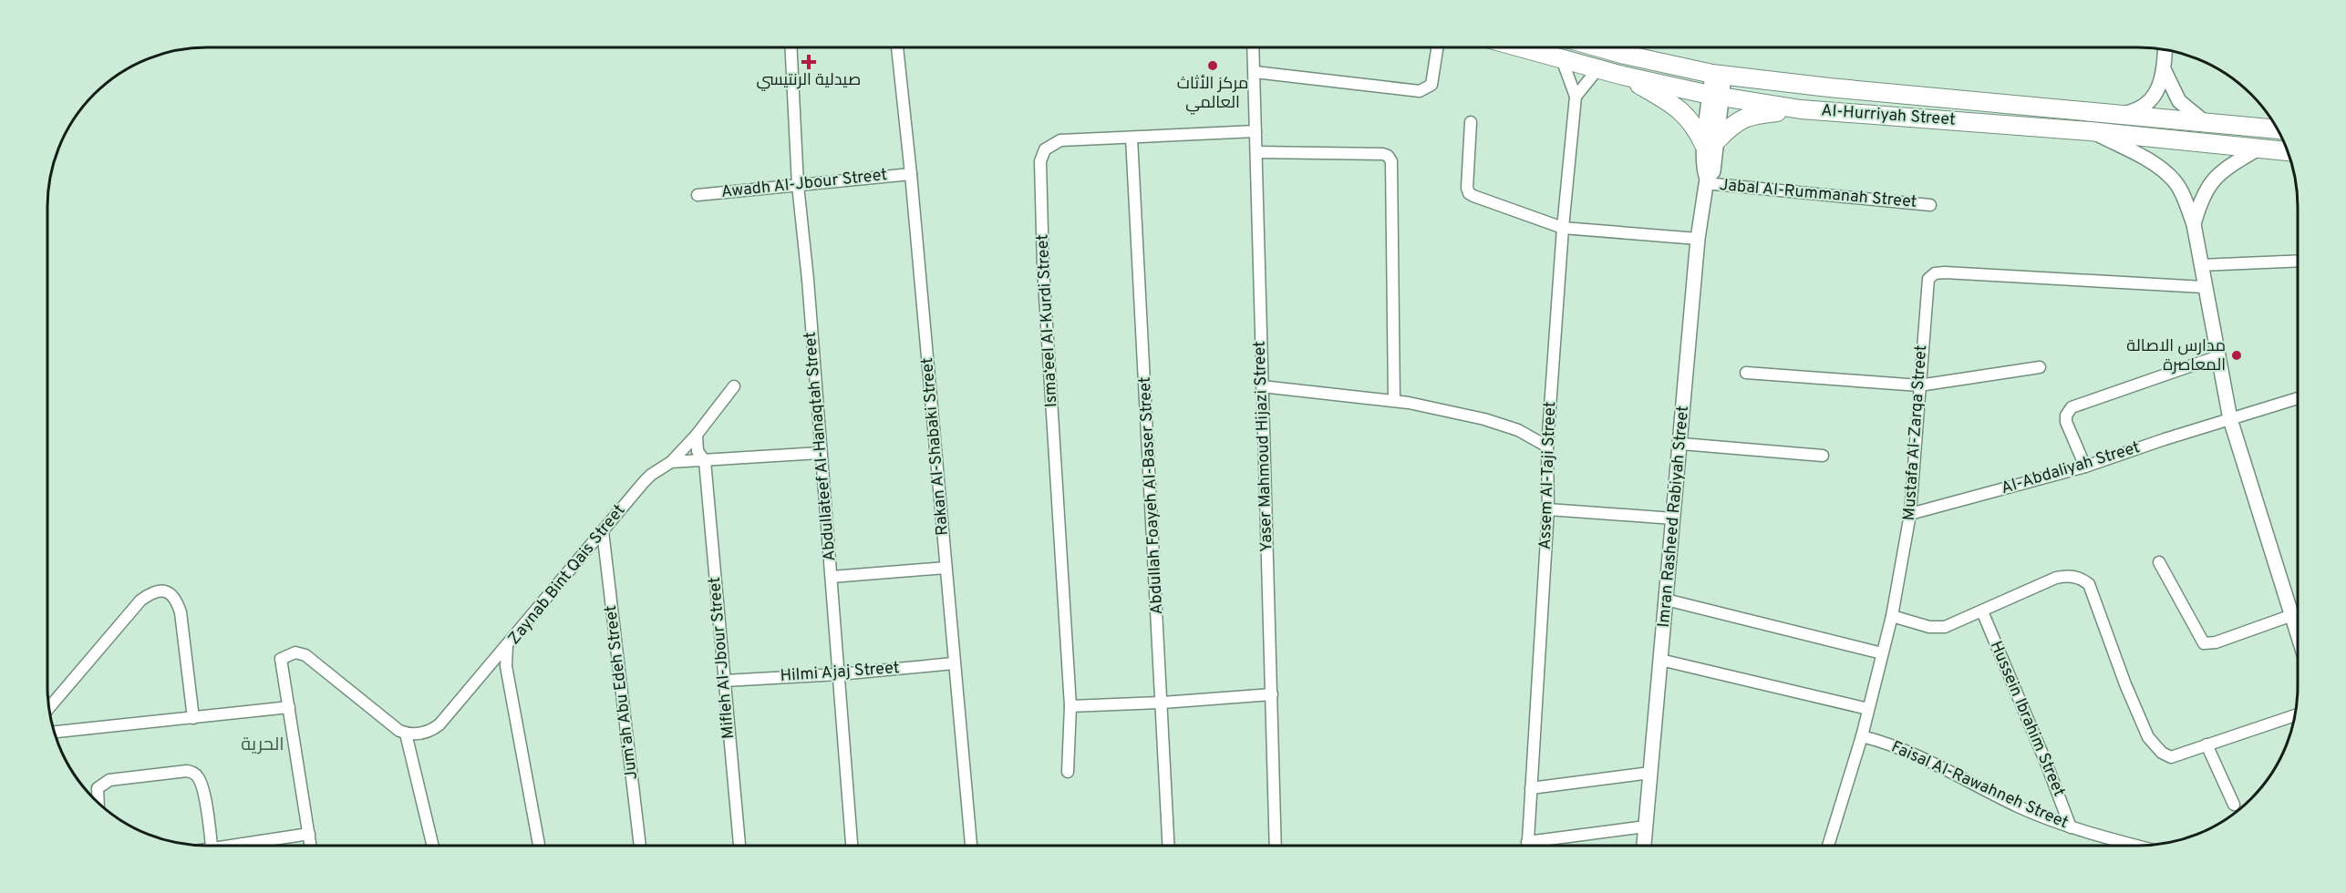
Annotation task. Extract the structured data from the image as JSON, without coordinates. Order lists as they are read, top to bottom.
{
  "streets": {
    "highway": ["Al-Hurriyah Street"],
    "street": [
      "Awadh Al-Jbour Street",
      "Jabal Al-Rummanah Street",
      "Isma‘eel Al-Kurdi Street",
      "Mustafa Al-Zarqa Street",
      "Abdullateef Al-Hanaqtah Street",
      "Rakan Al-Shabaki Street",
      "Yaser Mahmoud Hijazi Street",
      "Al-Abdaliyah Street",
      "Assem Al-Taji Street",
      "Abdullah Foayeh Al-Baser Street",
      "Imran Rasheed Rabiyah Street",
      "Zaynab Bint Qais Street",
      "Mifleh Al-Jbour Street",
      "Hilmi Ajaj Street",
      "Jum‘ah Abu Edeh Street",
      "Hussein Ibrahim Street",
      "Faisal Al-Rawahneh Street"
    ]
  },
  "crossings": [
    ["Al-Hurriyah Street", "Assem Al-Taji Street"],
    ["Al-Hurriyah Street", "Imran Rasheed Rabiyah Street"],
    ["Awadh Al-Jbour Street", "Abdullateef Al-Hanaqtah Street"],
    ["Awadh Al-Jbour Street", "Rakan Al-Shabaki Street"],
    ["Jabal Al-Rummanah Street", "Imran Rasheed Rabiyah Street"],
    ["Isma‘eel Al-Kurdi Street", "Yaser Mahmoud Hijazi Street"],
    ["Isma‘eel Al-Kurdi Street", "Abdullah Foayeh Al-Baser Street"],
    ["Mustafa Al-Zarqa Street", "Al-Abdaliyah Street"],
    ["Mustafa Al-Zarqa Street", "Faisal Al-Rawahneh Street"],
    ["Abdullateef Al-Hanaqtah Street", "Hilmi Ajaj Street"],
    ["Rakan Al-Shabaki Street", "Hilmi Ajaj Street"],
    ["Zaynab Bint Qais Street", "Mifleh Al-Jbour Street"],
    ["Zaynab Bint Qais Street", "Jum‘ah Abu Edeh Street"],
    ["Mifleh Al-Jbour Street", "Hilmi Ajaj Street"],
    ["Hussein Ibrahim Street", "Faisal Al-Rawahneh Street"]
  ],
  "districts": ["الحرية"],
  "places": {
    "health": ["صيدلية الرنتيسي"],
    "other": ["مركز الأثاث العالمي", "مدارس الاصالة المعاصرة"]
  }
}
